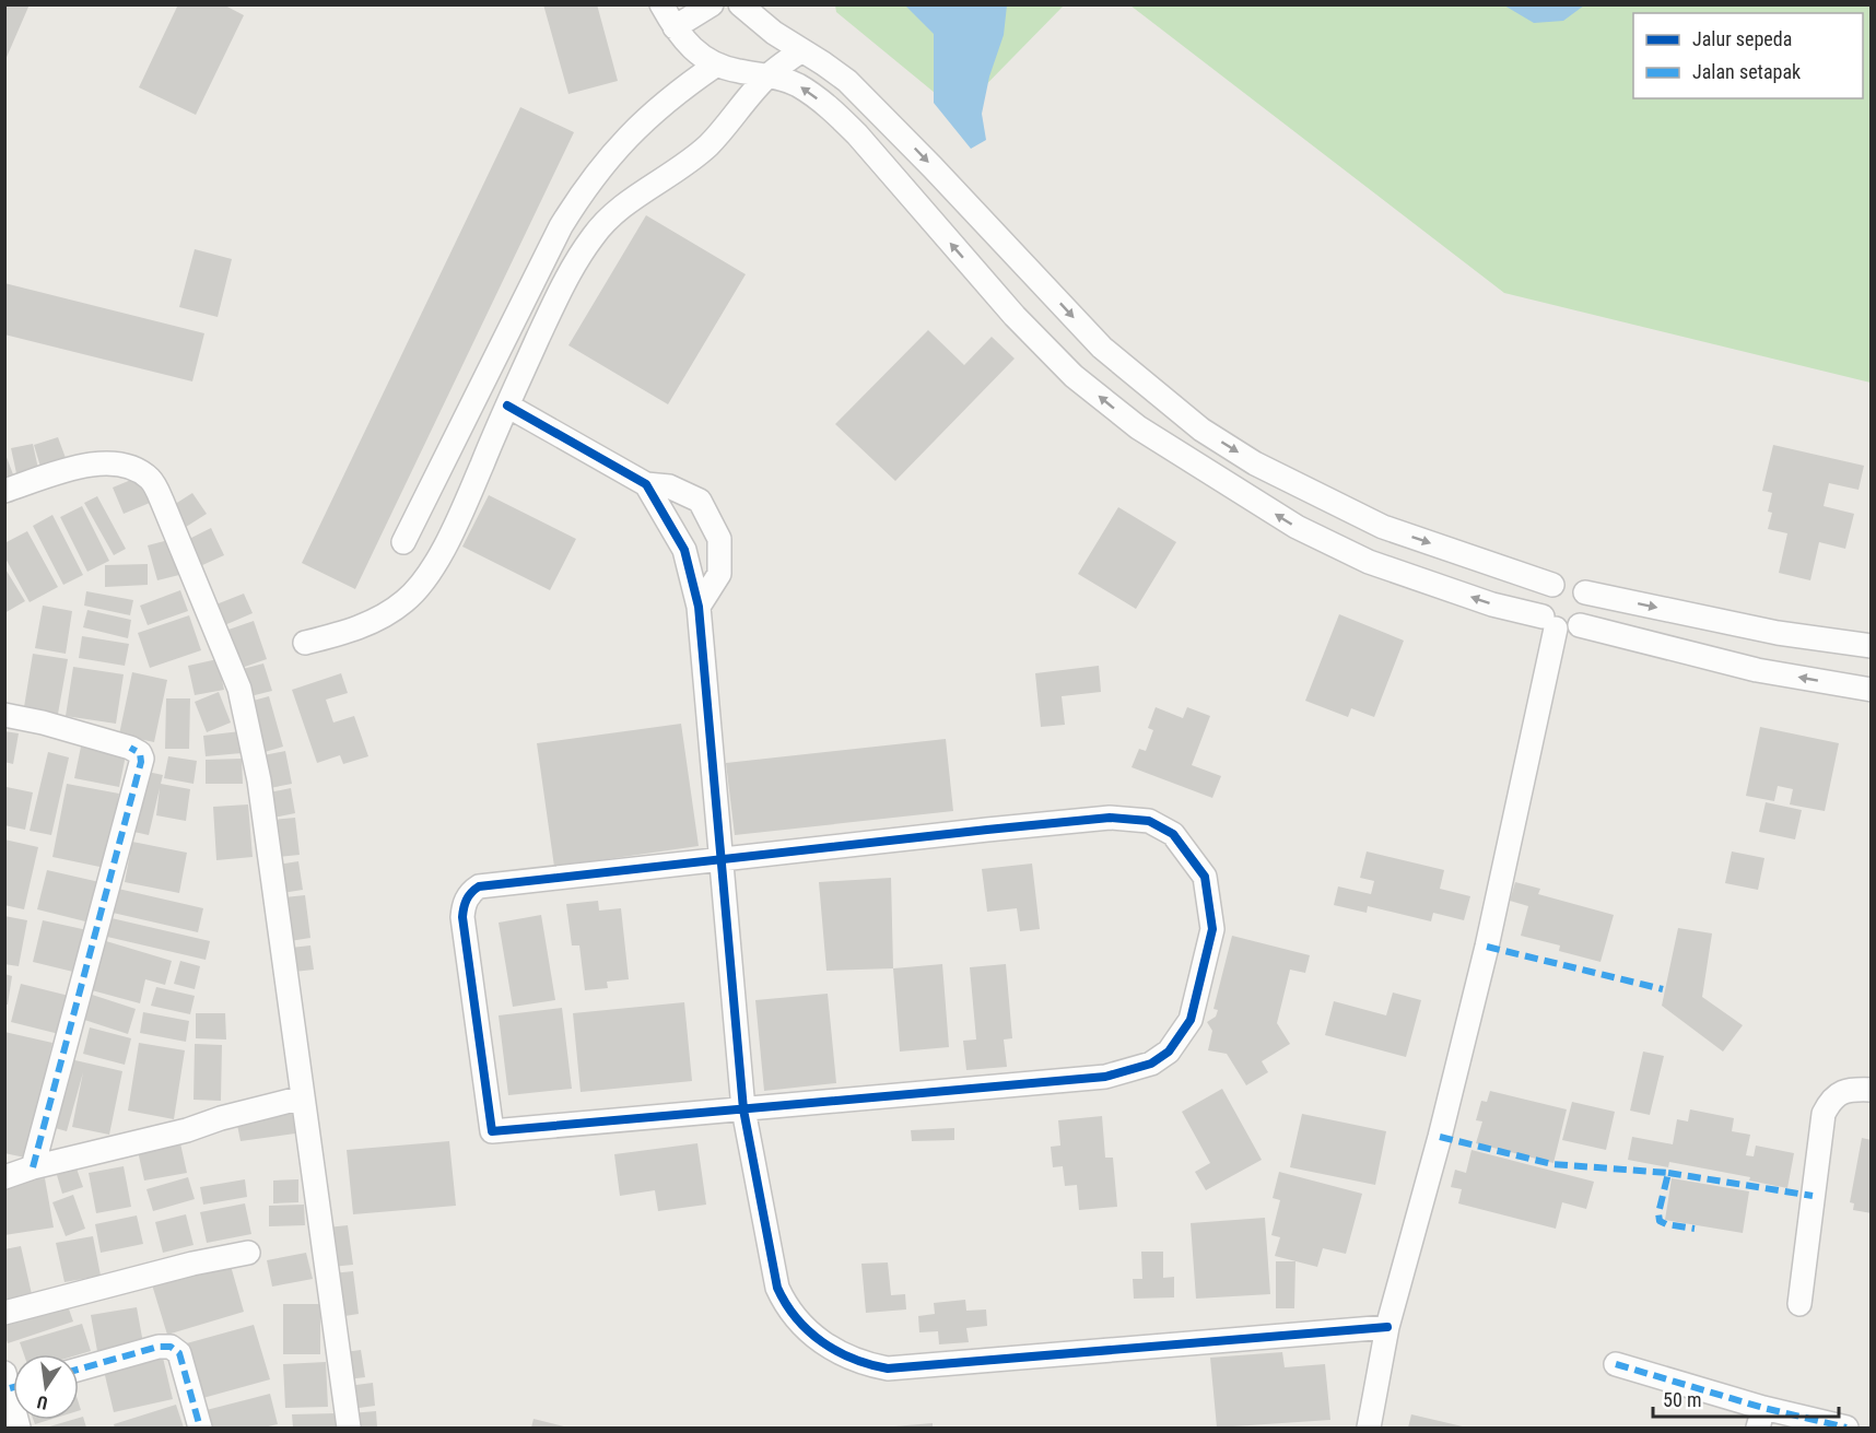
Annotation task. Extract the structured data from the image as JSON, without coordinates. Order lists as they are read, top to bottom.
{
  "legend": ["Jalur sepeda", "Jalan setapak"],
  "scale_bar": "50 m",
  "north": "bottom"
}
